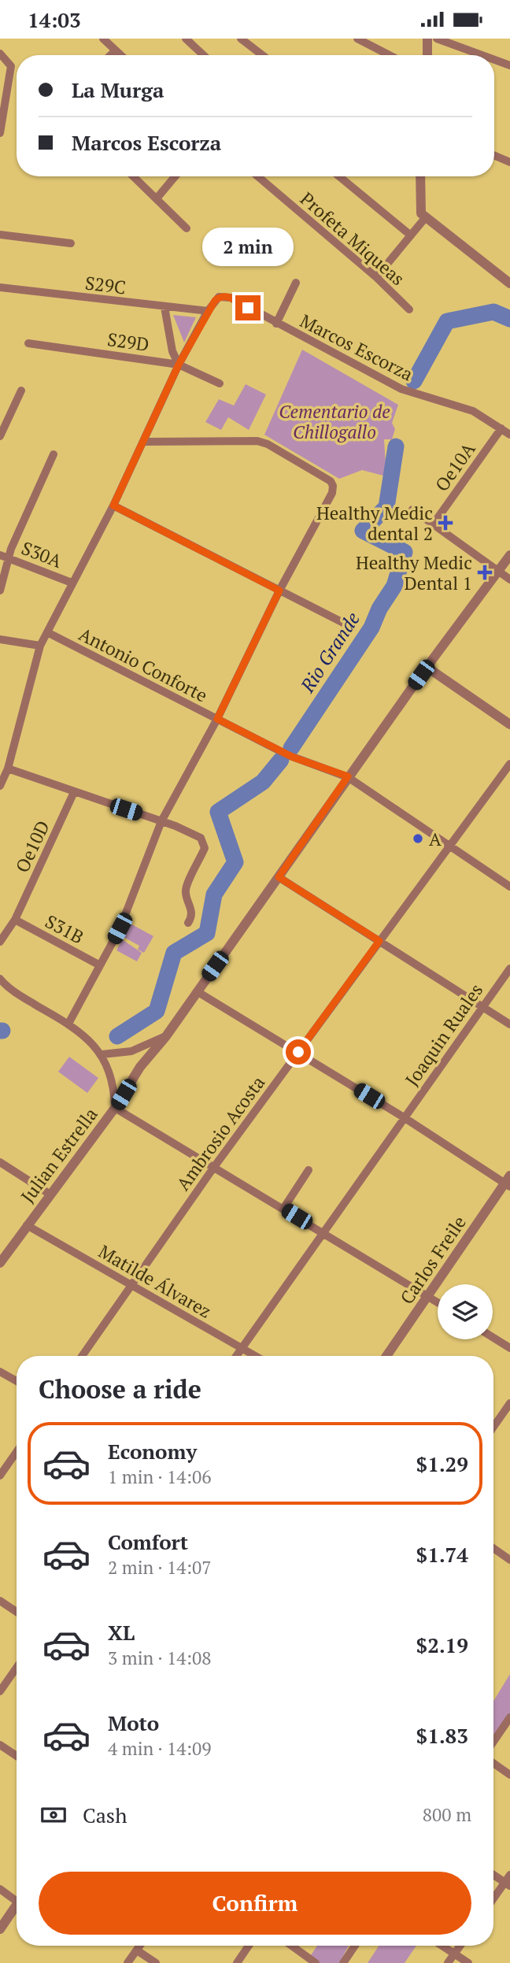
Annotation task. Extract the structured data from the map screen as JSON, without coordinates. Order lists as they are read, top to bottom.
{
  "streets": {
    "street": [
      "Profeta Miqueas",
      "S29C",
      "S29D",
      "Marcos Escorza",
      "Oe10A",
      "S30A",
      "Antonio Conforte",
      "Oe10D",
      "S31B",
      "Joaquin Ruales",
      "Ambrosio Acosta",
      "Julian Estrella",
      "Carlos Freile",
      "Matilde Álvarez"
    ]
  },
  "crossings": [
    ["S29C", "Marcos Escorza"],
    ["Marcos Escorza", "Oe10A"],
    ["Antonio Conforte", "Ambrosio Acosta"],
    ["Antonio Conforte", "Julian Estrella"],
    ["Oe10D", "S31B"],
    ["Joaquin Ruales", "Matilde Álvarez"],
    ["Ambrosio Acosta", "Matilde Álvarez"],
    ["Julian Estrella", "Matilde Álvarez"]
  ],
  "water": ["Rio Grande"],
  "parks": ["Cementario de Chillogallo"],
  "places": {
    "health": ["Healthy Medic dental 2", "Healthy Medic Dental 1"],
    "other": ["A"]
  },
  "page": {
    "status": "14:03",
    "banner": ["La Murga", "Marcos Escorza"],
    "bubble": "2 min",
    "heading": "Choose a ride",
    "list": [
      {
        "name": "Economy",
        "note": "1 min · 14:06",
        "value": "$1.29"
      },
      {
        "name": "Comfort",
        "note": "2 min · 14:07",
        "value": "$1.74"
      },
      {
        "name": "XL",
        "note": "3 min · 14:08",
        "value": "$2.19"
      },
      {
        "name": "Moto",
        "note": "4 min · 14:09",
        "value": "$1.83"
      }
    ],
    "pay": ["Cash", "800 m"],
    "buttons": "Confirm"
  }
}
